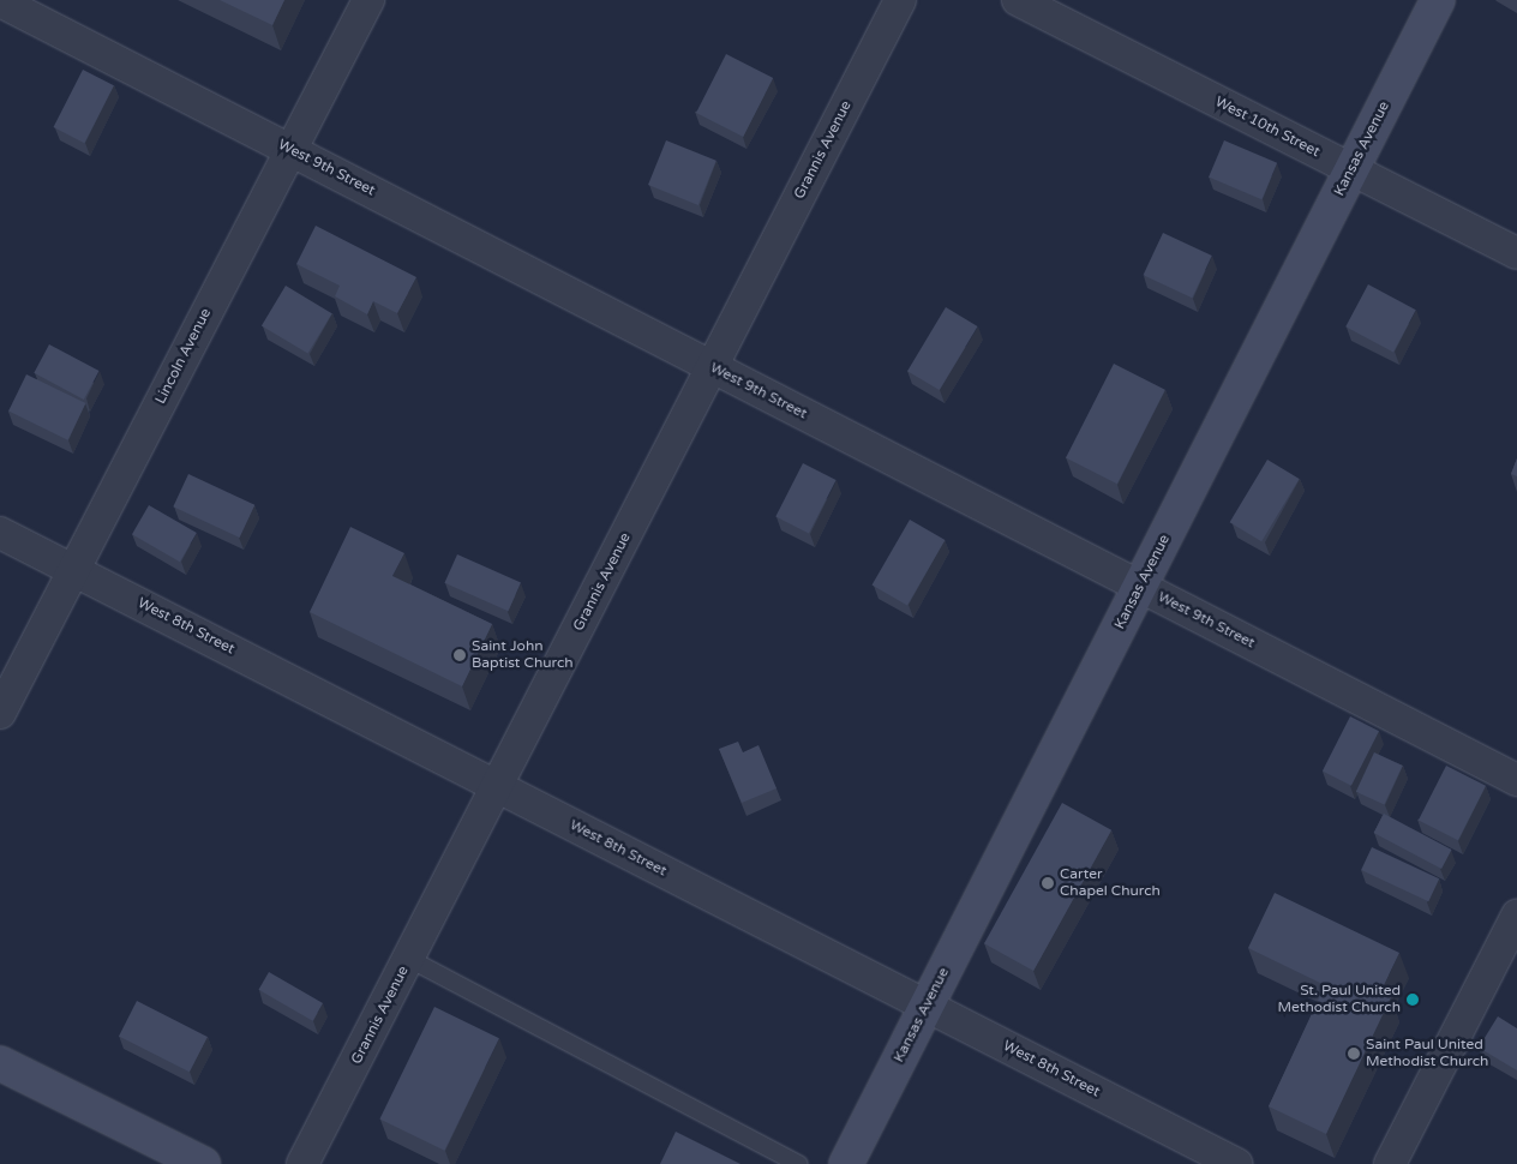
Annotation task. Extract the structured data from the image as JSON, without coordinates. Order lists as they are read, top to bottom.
{
  "streets": {
    "street": [
      "West 10th Street",
      "Kansas Avenue",
      "Grannis Avenue",
      "West 9th Street",
      "Lincoln Avenue",
      "West 8th Street"
    ]
  },
  "crossings": [
    ["West 10th Street", "Kansas Avenue"],
    ["Kansas Avenue", "West 9th Street"],
    ["Kansas Avenue", "West 8th Street"],
    ["Grannis Avenue", "West 9th Street"],
    ["Grannis Avenue", "West 8th Street"],
    ["West 9th Street", "Lincoln Avenue"],
    ["Lincoln Avenue", "West 8th Street"]
  ],
  "places": [
    "Saint John Baptist Church",
    "Carter Chapel Church",
    "St. Paul United Methodist Church",
    "Saint Paul United Methodist Church"
  ]
}
